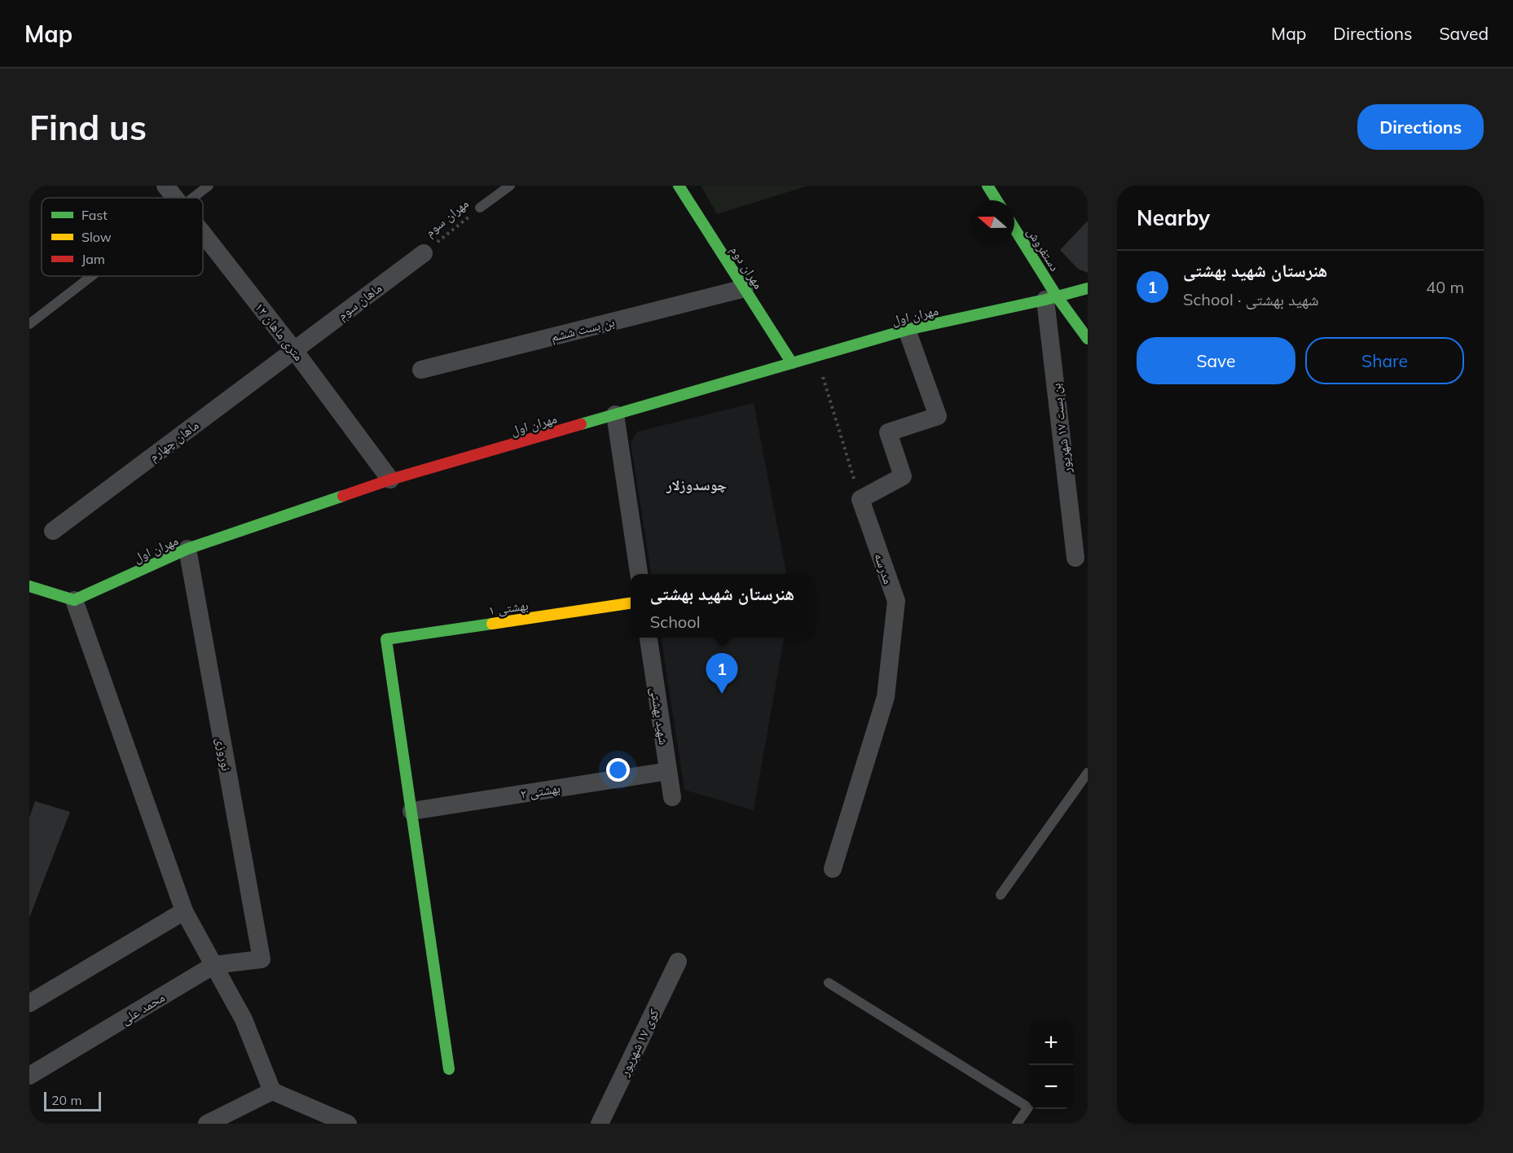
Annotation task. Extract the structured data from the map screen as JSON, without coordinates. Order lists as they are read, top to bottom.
{
  "streets": {
    "street": [
      "دستفروش",
      "مهران دوم",
      "ماهان سوم",
      "مهران اول",
      "بن بست ششم",
      "۱۲ متری ماهان",
      "بن بست ۱۷ شهریور",
      "ماهان چهارم",
      "مدرسه",
      "بهشتی ۱",
      "شهید بهشتی",
      "نوروزی",
      "بهشتی ۲",
      "محمد علی",
      "کوی ۱۷ شهریور"
    ],
    "lane": ["مهران سوم"]
  },
  "crossings": [
    ["مهران سوم", "ماهان سوم"],
    ["دستفروش", "مهران اول"],
    ["دستفروش", "بن بست ۱۷ شهریور"],
    ["مهران دوم", "مهران اول"],
    ["مهران دوم", "بن بست ششم"],
    ["ماهان سوم", "۱۲ متری ماهان"],
    ["ماهان سوم", "ماهان چهارم"],
    ["مهران اول", "۱۲ متری ماهان"],
    ["مهران اول", "بن بست ۱۷ شهریور"],
    ["مهران اول", "نوروزی"],
    ["۱۲ متری ماهان", "ماهان چهارم"],
    ["بهشتی ۱", "بهشتی ۲"],
    ["شهید بهشتی", "بهشتی ۲"],
    ["نوروزی", "محمد علی"]
  ],
  "districts": ["چوسدوزلار"],
  "legend": ["Fast", "Slow", "Jam"],
  "scale_bar": "20 m",
  "north": "left",
  "page": {
    "header": "Map",
    "nav": ["Map", "Directions", "Saved"],
    "buttons": [
      "Directions",
      ["Save", "Share"]
    ],
    "title": "Find us",
    "heading": "Nearby",
    "list": [
      {
        "mark": "1",
        "name": "هنرستان شهید بهشتی",
        "note": "School · شهید بهشتی",
        "value": "40 m"
      }
    ],
    "popup": ["هنرستان شهید بهشتی", "School"],
    "pins": "1",
    "map_buttons": ["+", "−"],
    "scale": "20 m"
  }
}
